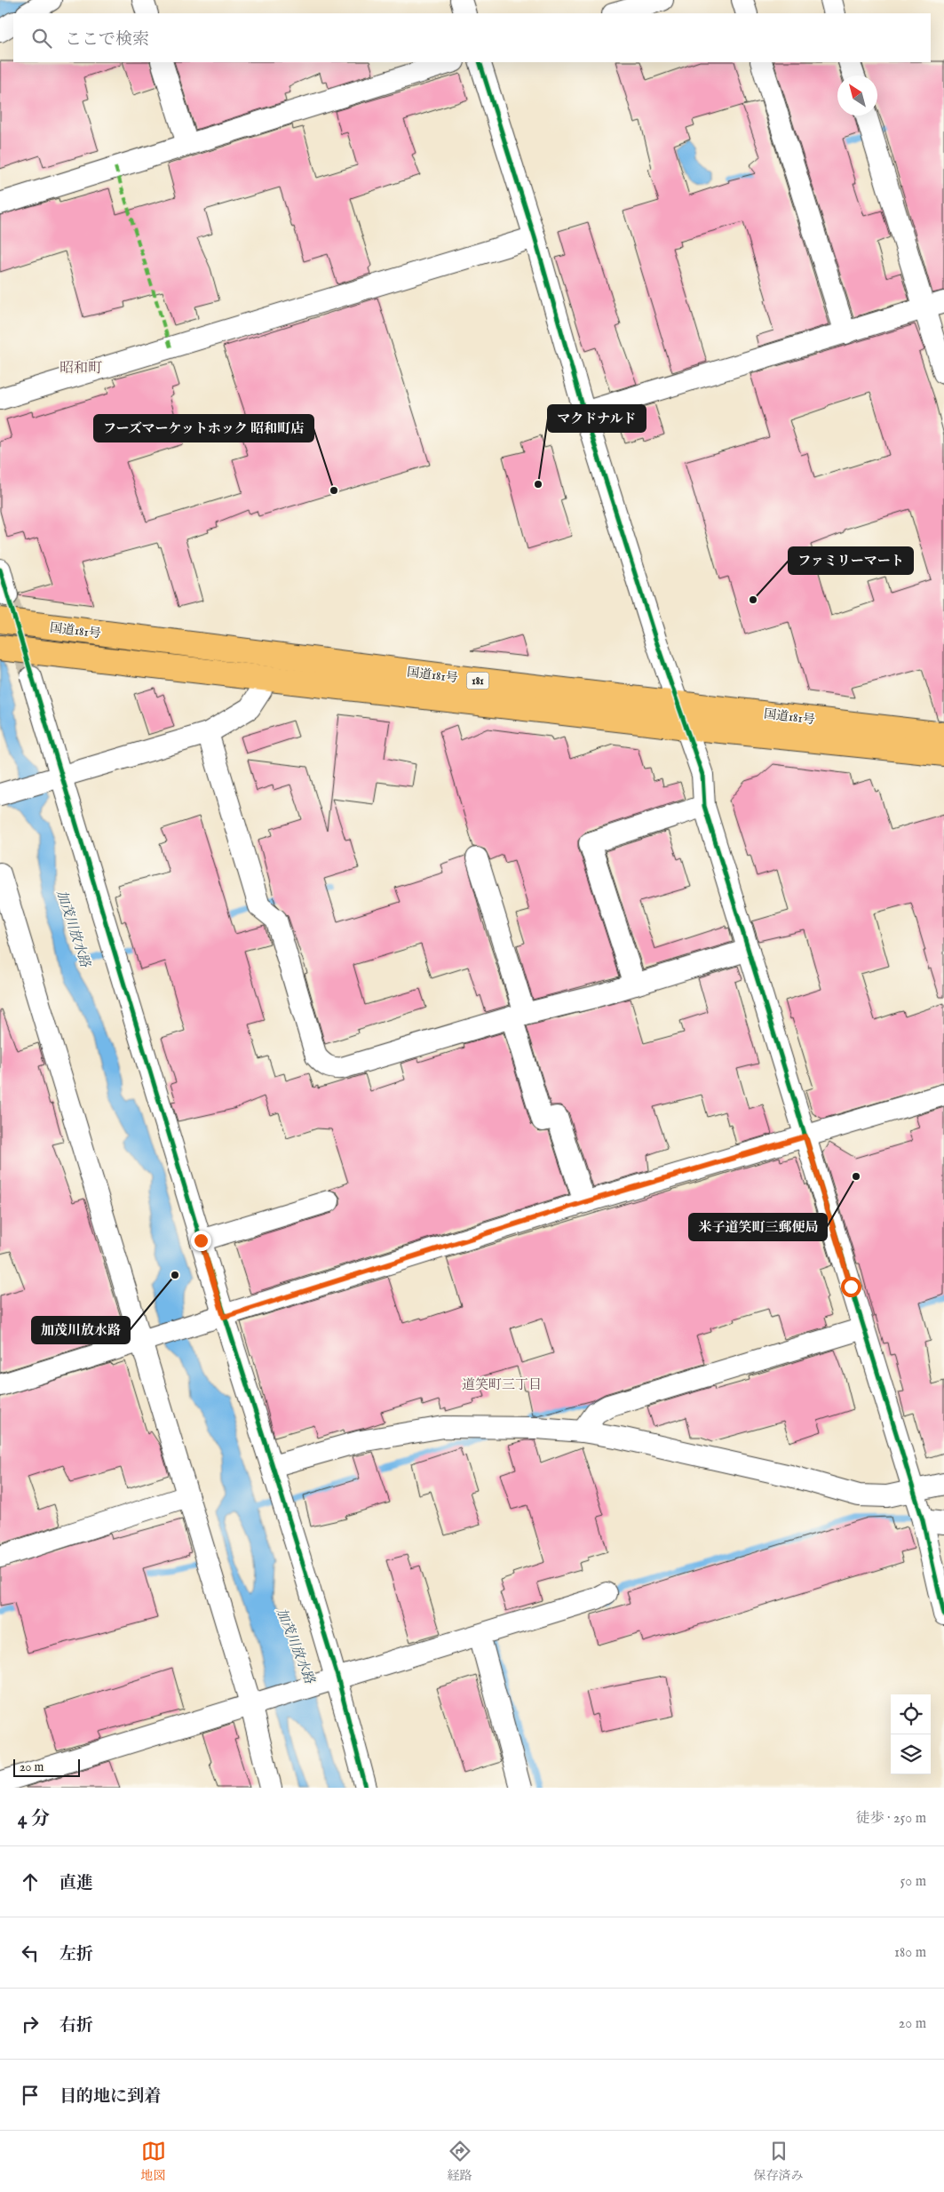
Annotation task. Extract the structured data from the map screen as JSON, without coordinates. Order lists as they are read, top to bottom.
{
  "streets": {
    "highway": ["国道181号", "181"]
  },
  "districts": ["昭和町", "道笑町三丁目"],
  "water": ["加茂川放水路"],
  "places": [
    "マクドナルド",
    "フーズマーケットホック 昭和町店",
    "ファミリーマート",
    "米子道笑町三郵便局",
    "加茂川放水路"
  ],
  "scale_bar": "20 m",
  "north": "top left",
  "page": {
    "search": "ここで検索",
    "scale": "20 m",
    "heading": ["4 分", "徒歩 · 250 m"],
    "list": [
      ["直進", "50 m"],
      ["左折", "180 m"],
      ["右折", "20 m"],
      "目的地に到着"
    ],
    "nav": ["地図", "経路", "保存済み"]
  }
}
